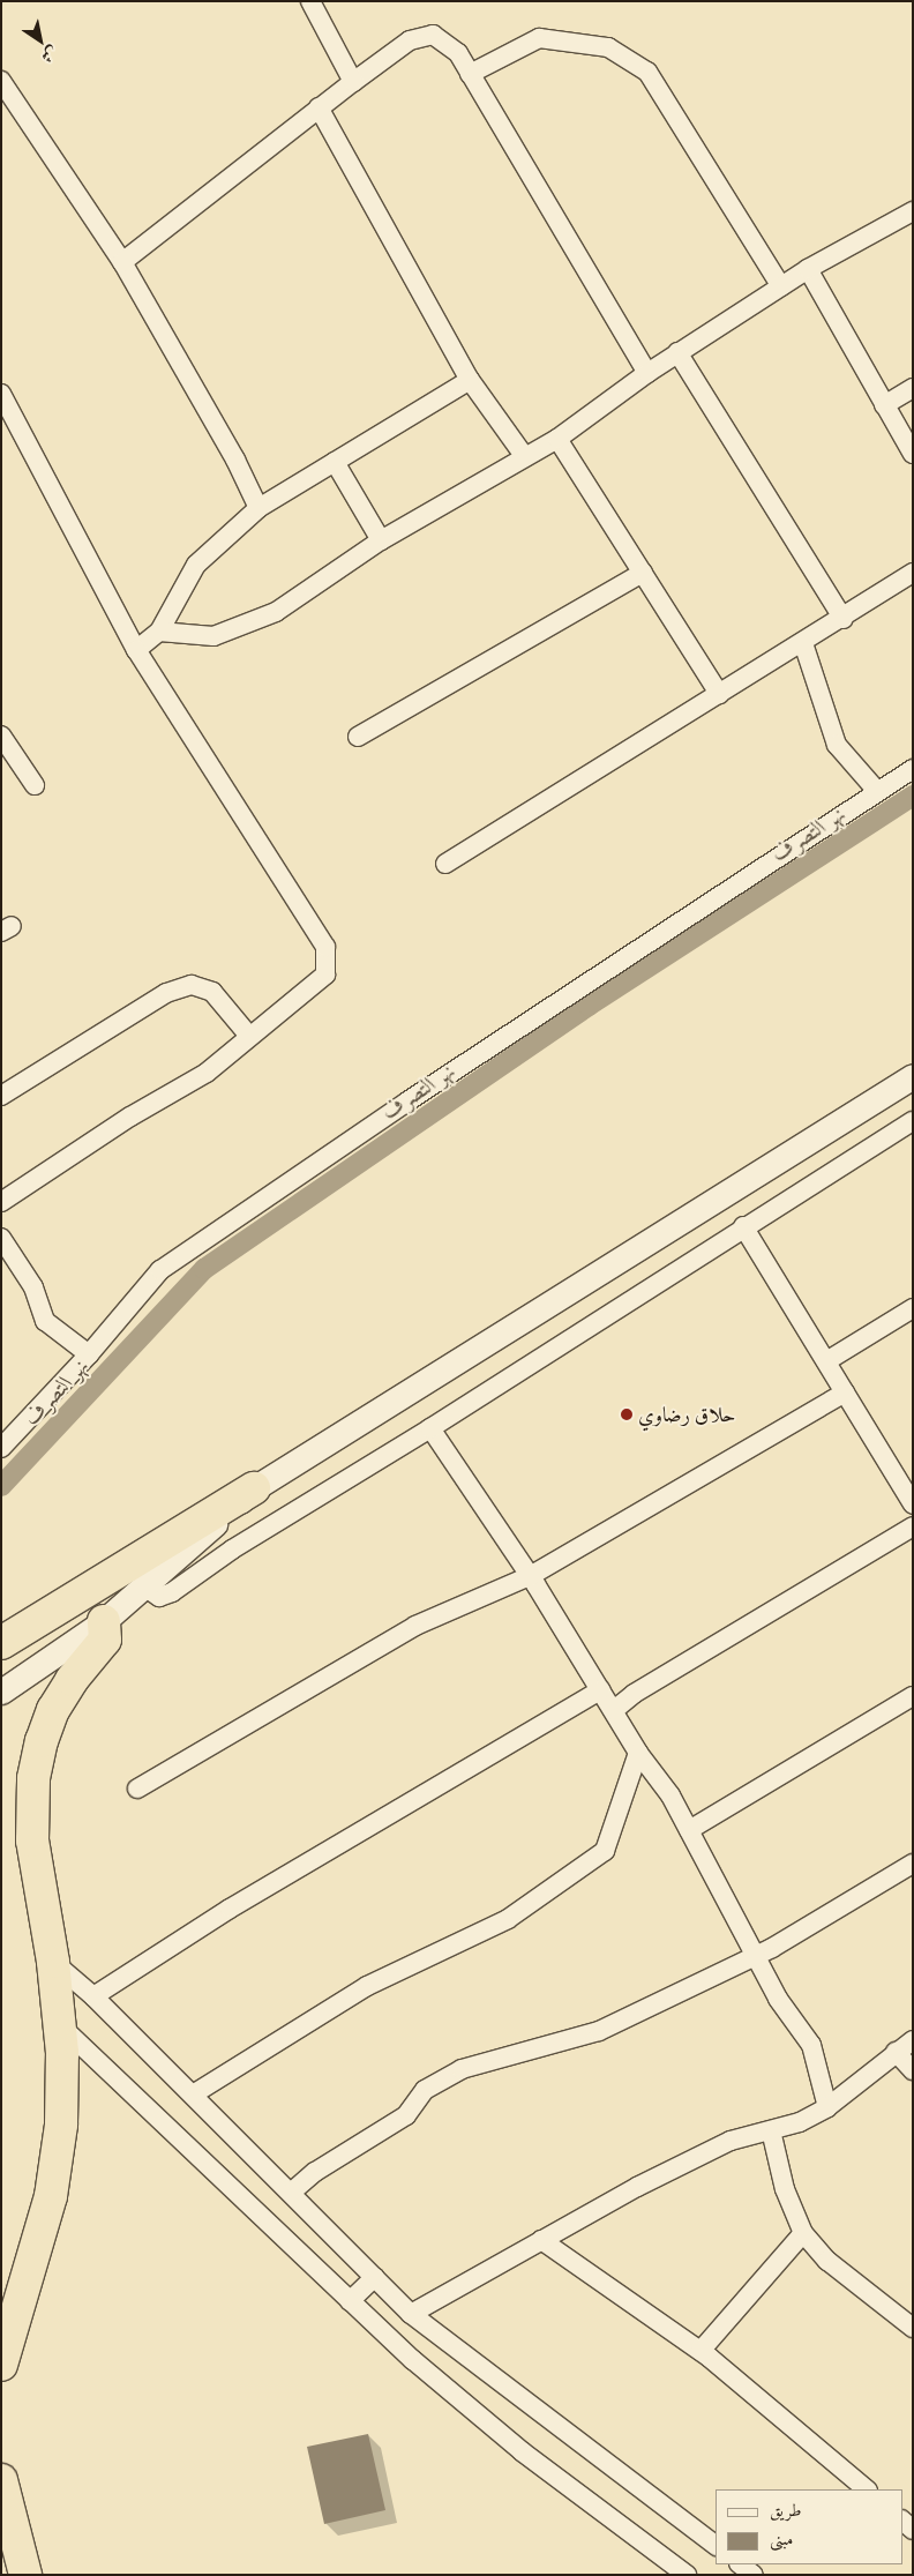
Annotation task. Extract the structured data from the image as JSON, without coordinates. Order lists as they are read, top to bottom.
{
  "water": ["نهر التصرف"],
  "places": ["حلاق رضاوي"],
  "legend": ["طريق", "مبنى"],
  "north": "bottom right"
}
